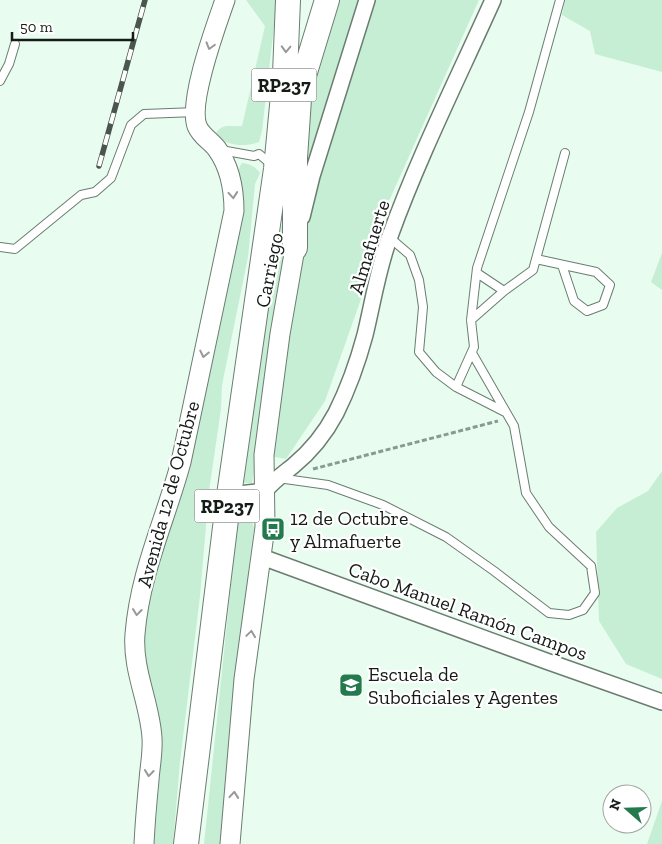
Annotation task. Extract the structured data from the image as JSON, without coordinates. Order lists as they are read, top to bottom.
{
  "streets": {
    "main road": ["RP237"],
    "street": [
      "Almafuerte",
      "Carriego",
      "Avenida 12 de Octubre",
      "Cabo Manuel Ramón Campos"
    ]
  },
  "crossings": [
    ["Almafuerte", "Carriego"],
    ["Carriego", "Cabo Manuel Ramón Campos"]
  ],
  "places": {
    "bus stop": ["12 de Octubre y Almafuerte"],
    "school or university": ["Escuela de Suboficiales y Agentes"]
  },
  "scale_bar": "50 m",
  "north": "left"
}
